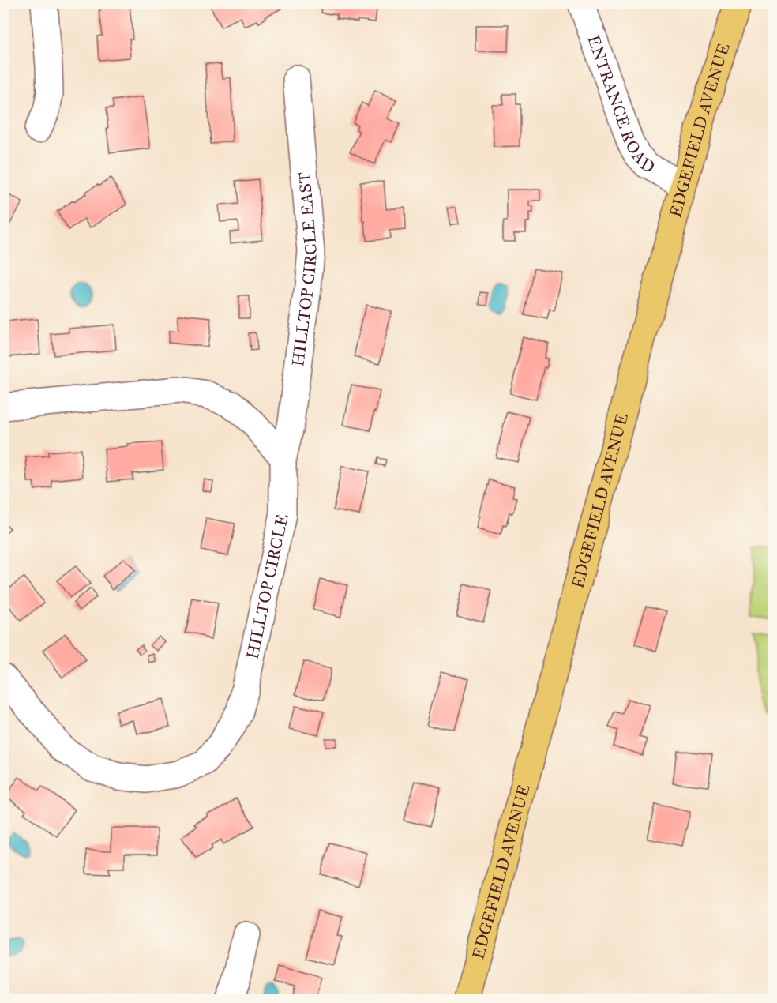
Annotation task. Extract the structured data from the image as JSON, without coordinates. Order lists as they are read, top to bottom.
{
  "streets": {
    "main road": ["EDGEFIELD AVENUE"],
    "street": ["ENTRANCE ROAD", "HILLTOP CIRCLE EAST", "HILLTOP CIRCLE"]
  },
  "crossings": [
    ["ENTRANCE ROAD", "EDGEFIELD AVENUE"],
    ["HILLTOP CIRCLE EAST", "HILLTOP CIRCLE"]
  ]
}
